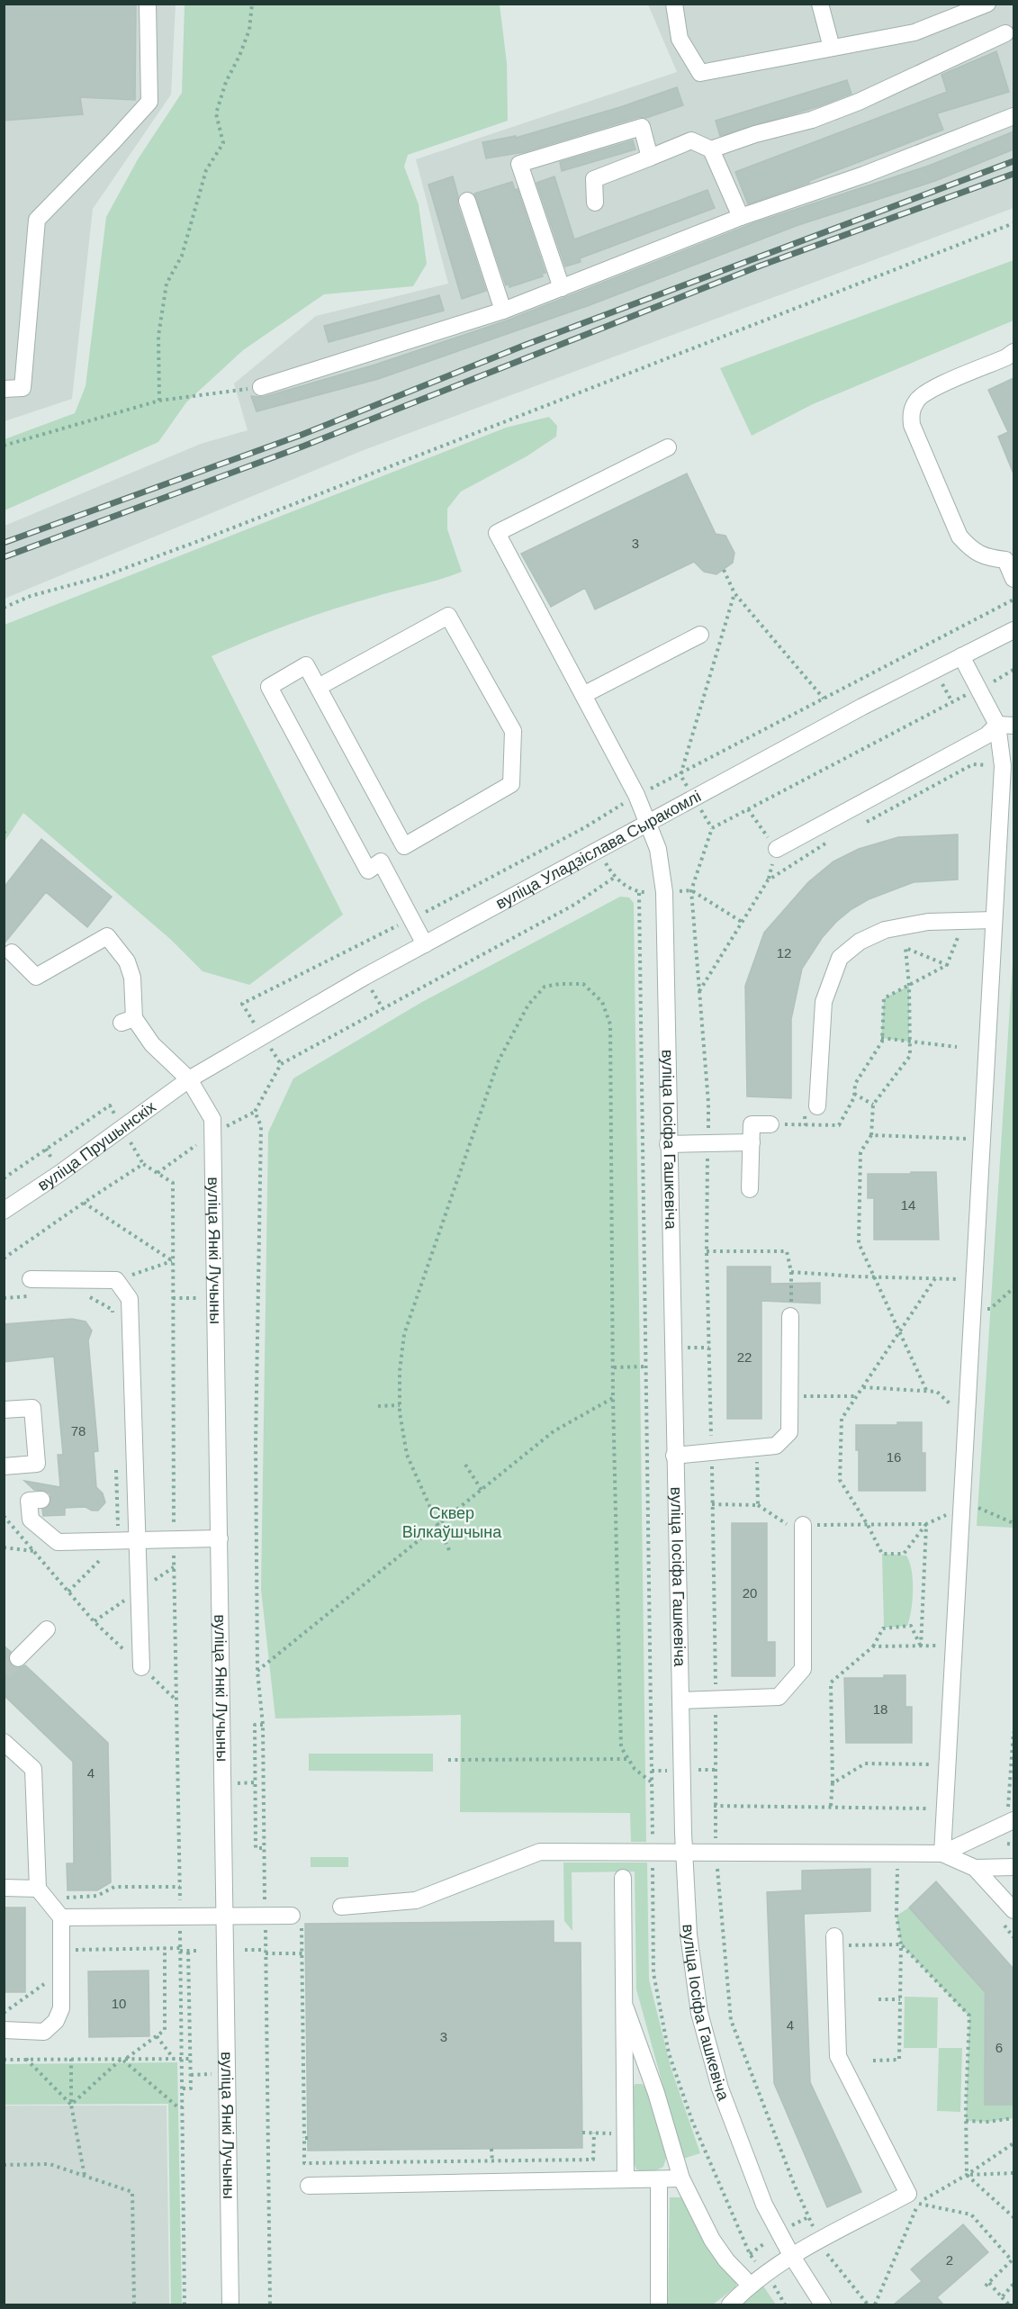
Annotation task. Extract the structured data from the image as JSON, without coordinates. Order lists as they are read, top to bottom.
{
  "streets": {
    "street": [
      "вуліца Уладзіслава Сыракомлі",
      "вуліца Іосіфа Гашкевіча",
      "вуліца Прушынскіх",
      "вуліца Янкі Лучыны"
    ]
  },
  "crossings": [
    ["вуліца Уладзіслава Сыракомлі", "вуліца Іосіфа Гашкевіча"],
    ["вуліца Уладзіслава Сыракомлі", "вуліца Прушынскіх"],
    ["вуліца Уладзіслава Сыракомлі", "вуліца Янкі Лучыны"],
    ["вуліца Прушынскіх", "вуліца Янкі Лучыны"]
  ],
  "parks": ["Сквер Вілкаўшчына"],
  "house_numbers": [
    "3",
    "12",
    "14",
    "22",
    "78",
    "16",
    "20",
    "18",
    "4",
    "10",
    "4",
    "3",
    "6",
    "2"
  ]
}
